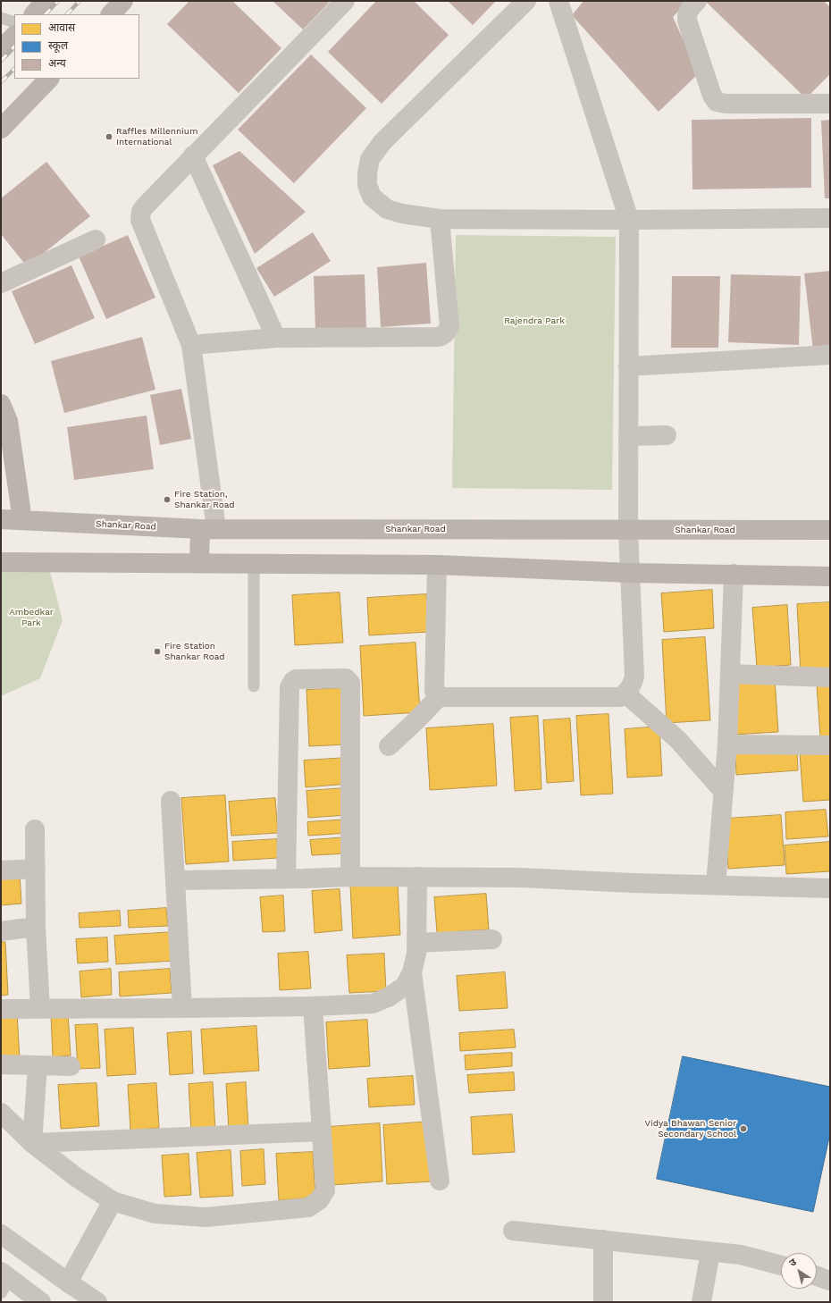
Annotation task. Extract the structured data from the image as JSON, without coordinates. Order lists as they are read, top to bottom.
{
  "streets": {
    "main road": ["Shankar Road"]
  },
  "parks": ["Rajendra Park", "Ambedkar Park"],
  "places": [
    "Raffles Millennium International",
    "Fire Station, Shankar Road",
    "Fire Station Shankar Road",
    "Vidya Bhawan Senior Secondary School"
  ],
  "legend": ["आवास", "स्कूल", "अन्य"],
  "north": "top left"
}
